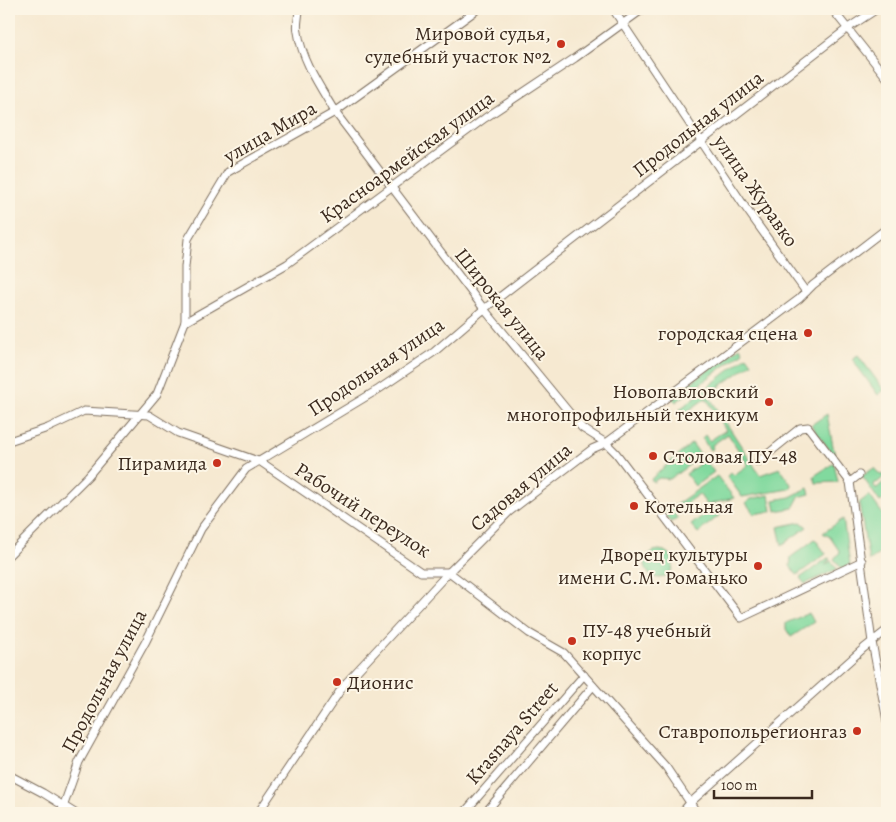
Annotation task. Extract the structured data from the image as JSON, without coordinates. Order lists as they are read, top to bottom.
{
  "streets": {
    "street": [
      "Продольная улица",
      "улица Мира",
      "Красноармейская улица",
      "улица Журавко",
      "Широкая улица",
      "Садовая улица",
      "Рабочий переулок",
      "Krasnaya Street"
    ]
  },
  "crossings": [
    ["Продольная улица", "улица Журавко"],
    ["Продольная улица", "Широкая улица"],
    ["Продольная улица", "Рабочий переулок"],
    ["улица Мира", "Красноармейская улица"],
    ["улица Мира", "Широкая улица"],
    ["улица Мира", "Рабочий переулок"],
    ["Красноармейская улица", "улица Журавко"],
    ["Красноармейская улица", "Широкая улица"],
    ["улица Журавко", "Садовая улица"],
    ["Широкая улица", "Садовая улица"],
    ["Садовая улица", "Рабочий переулок"],
    ["Рабочий переулок", "Krasnaya Street"]
  ],
  "places": [
    "Мировой судья, судебный участок №2",
    "городская сцена",
    "Новопавловский многопрофильный техникум",
    "Столовая ПУ-48",
    "Пирамида",
    "Котельная",
    "Дворец культуры имени С.М. Романько",
    "ПУ-48 учебный корпус",
    "Дионис",
    "Ставропольрегионгаз"
  ],
  "scale_bar": "100 m"
}
